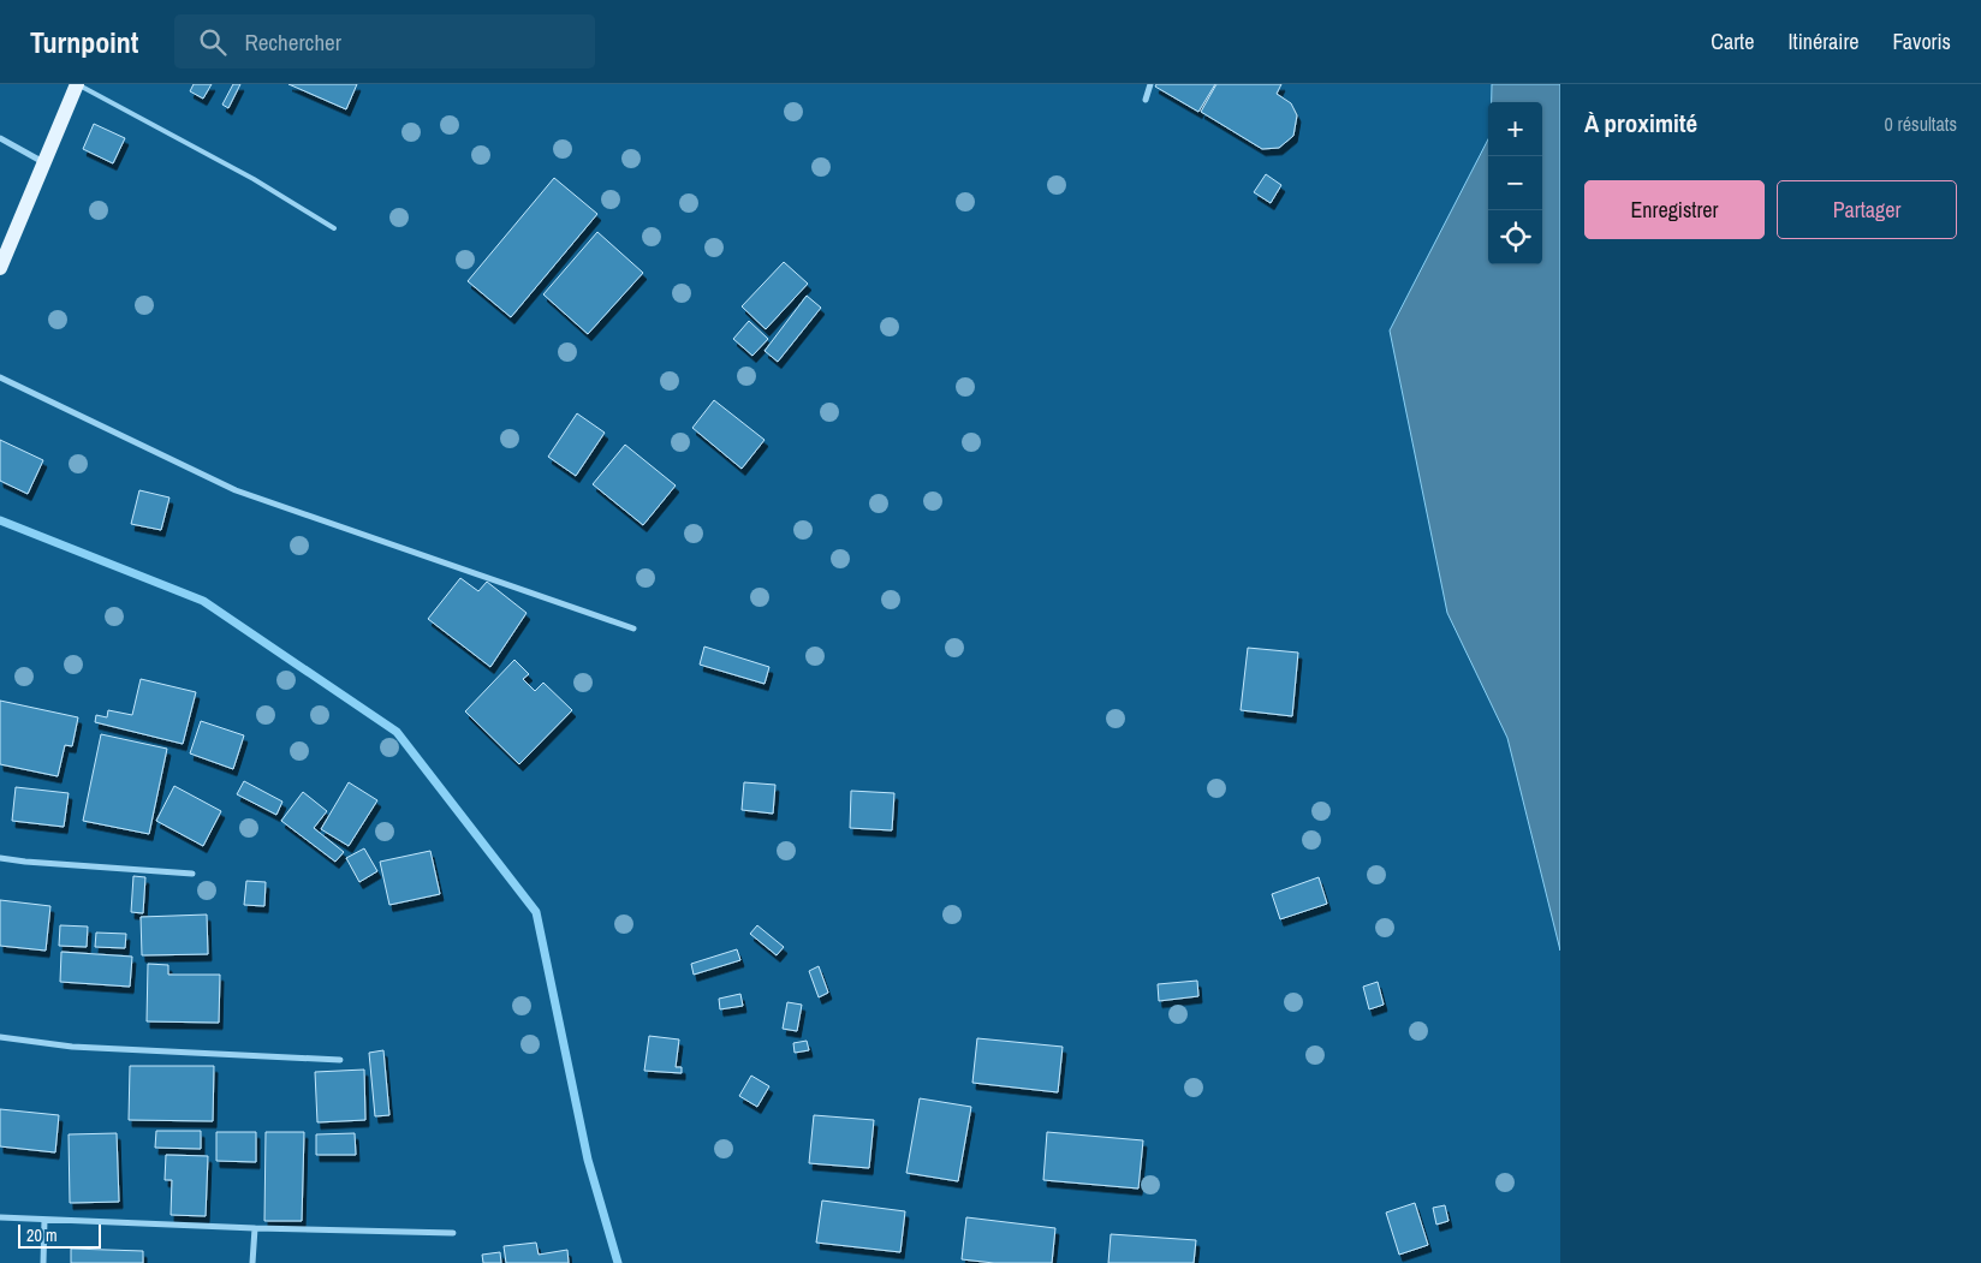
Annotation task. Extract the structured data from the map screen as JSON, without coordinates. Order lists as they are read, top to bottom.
{
  "scale_bar": "20 m",
  "page": {
    "header": "Turnpoint",
    "search": "Rechercher",
    "nav": ["Carte", "Itinéraire", "Favoris"],
    "heading": ["À proximité", "0 résultats"],
    "map_buttons": ["+", "−"],
    "buttons": ["Enregistrer", "Partager"],
    "scale": "20 m"
  }
}
